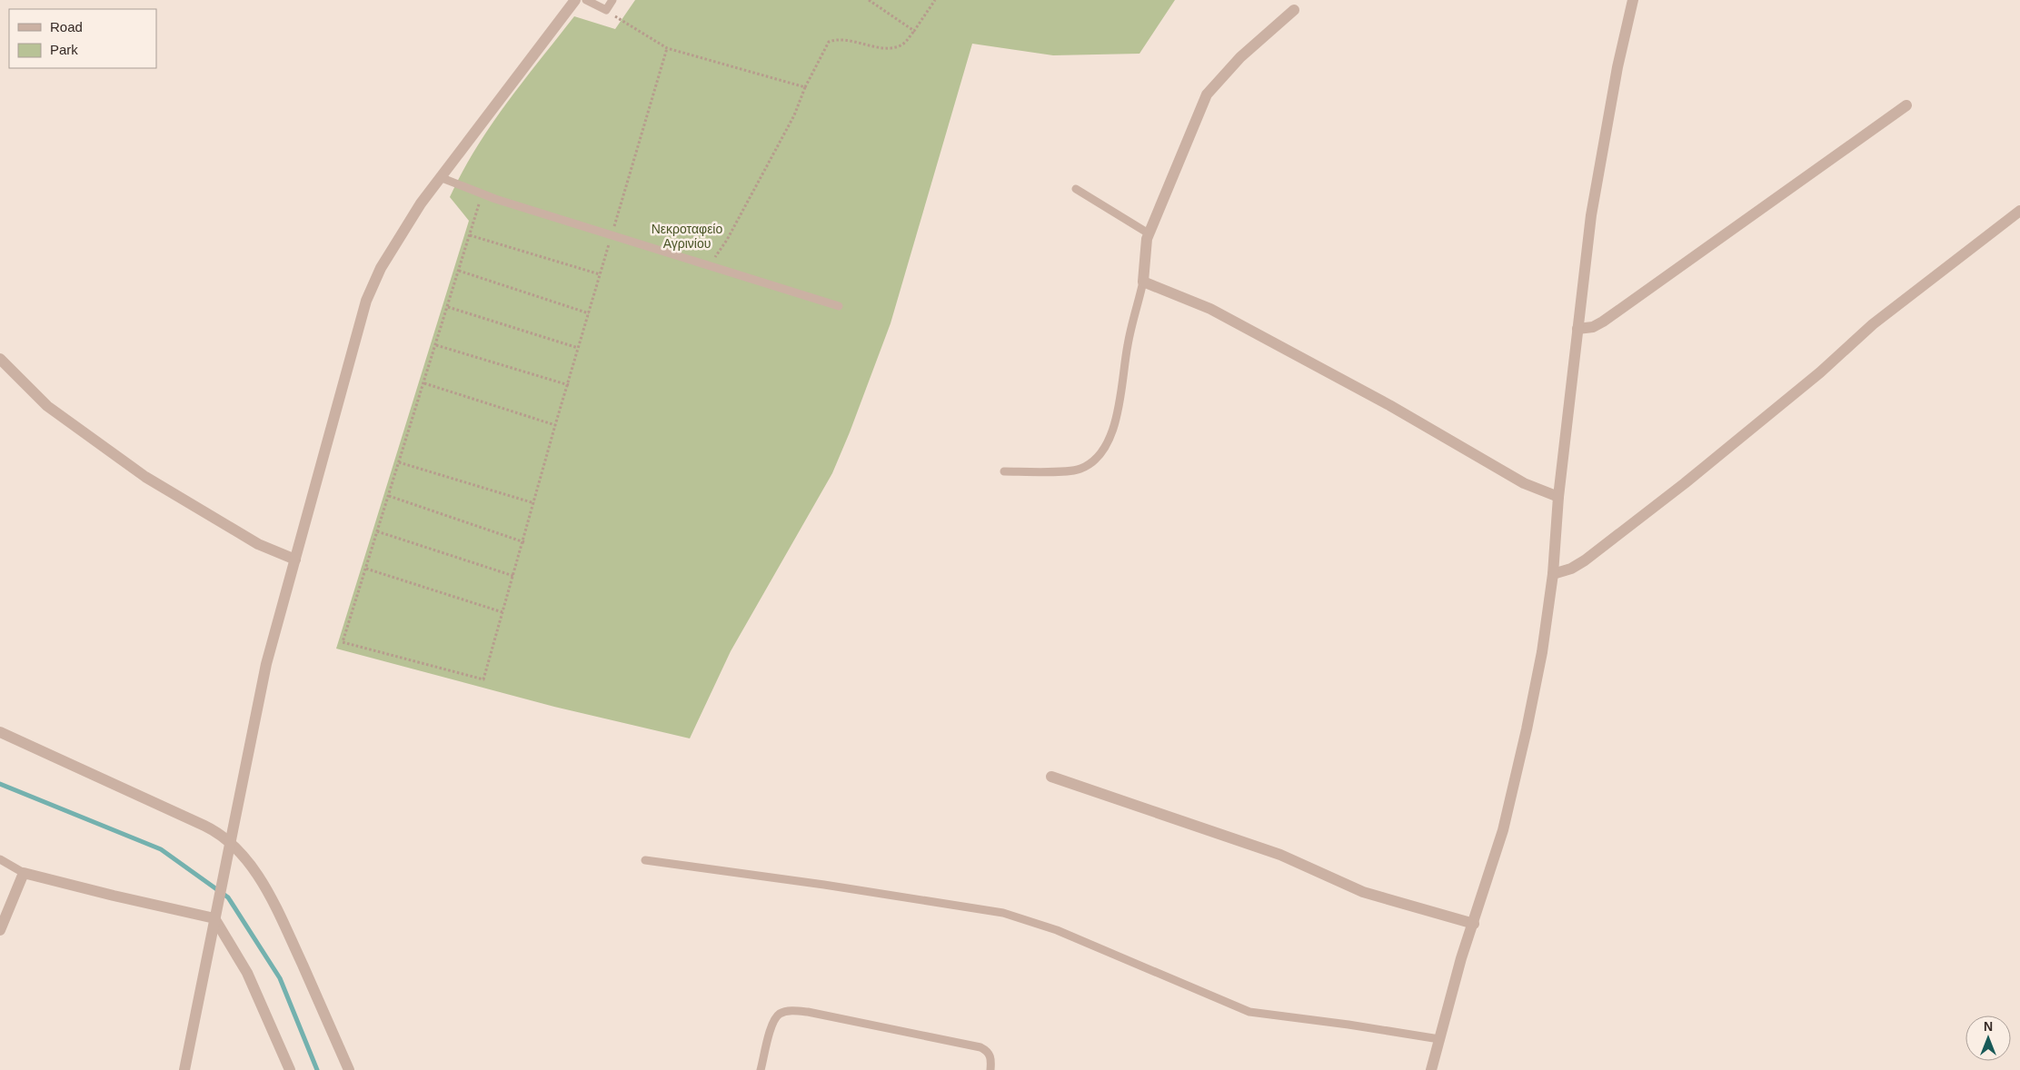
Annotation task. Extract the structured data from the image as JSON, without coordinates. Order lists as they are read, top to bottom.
{
  "parks": ["Νεκροταφείο Αγρινίου"],
  "legend": ["Road", "Park"],
  "north": "top"
}
